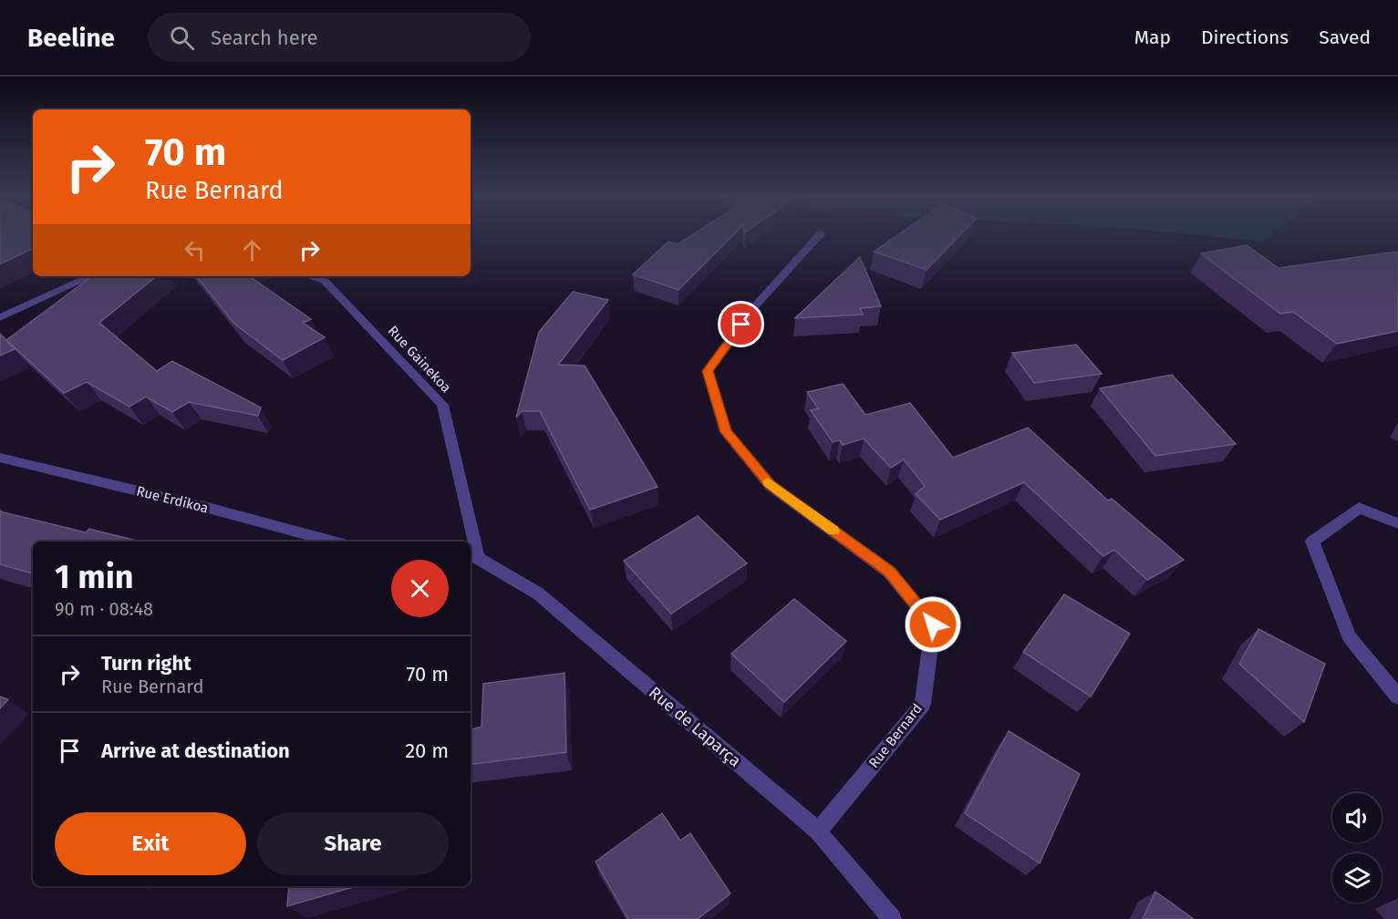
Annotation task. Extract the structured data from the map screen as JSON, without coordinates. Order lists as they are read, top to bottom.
{
  "streets": {
    "street": [
      "Rue Gainekoa",
      "Rue Erdikoa",
      "Rue de Laparça",
      "Rue Bernard"
    ]
  },
  "crossings": [
    ["Rue de Laparça", "Rue Bernard"]
  ],
  "page": {
    "header": "Beeline",
    "search": "Search here",
    "nav": ["Map", "Directions", "Saved"],
    "turn": ["70 m", "Rue Bernard"],
    "heading": ["1 min", "90 m · 08:48"],
    "list": [
      {
        "name": "Turn right",
        "note": "Rue Bernard",
        "value": "70 m"
      },
      {
        "name": "Arrive at destination",
        "value": "20 m"
      }
    ],
    "buttons": ["Exit", "Share"]
  }
}
